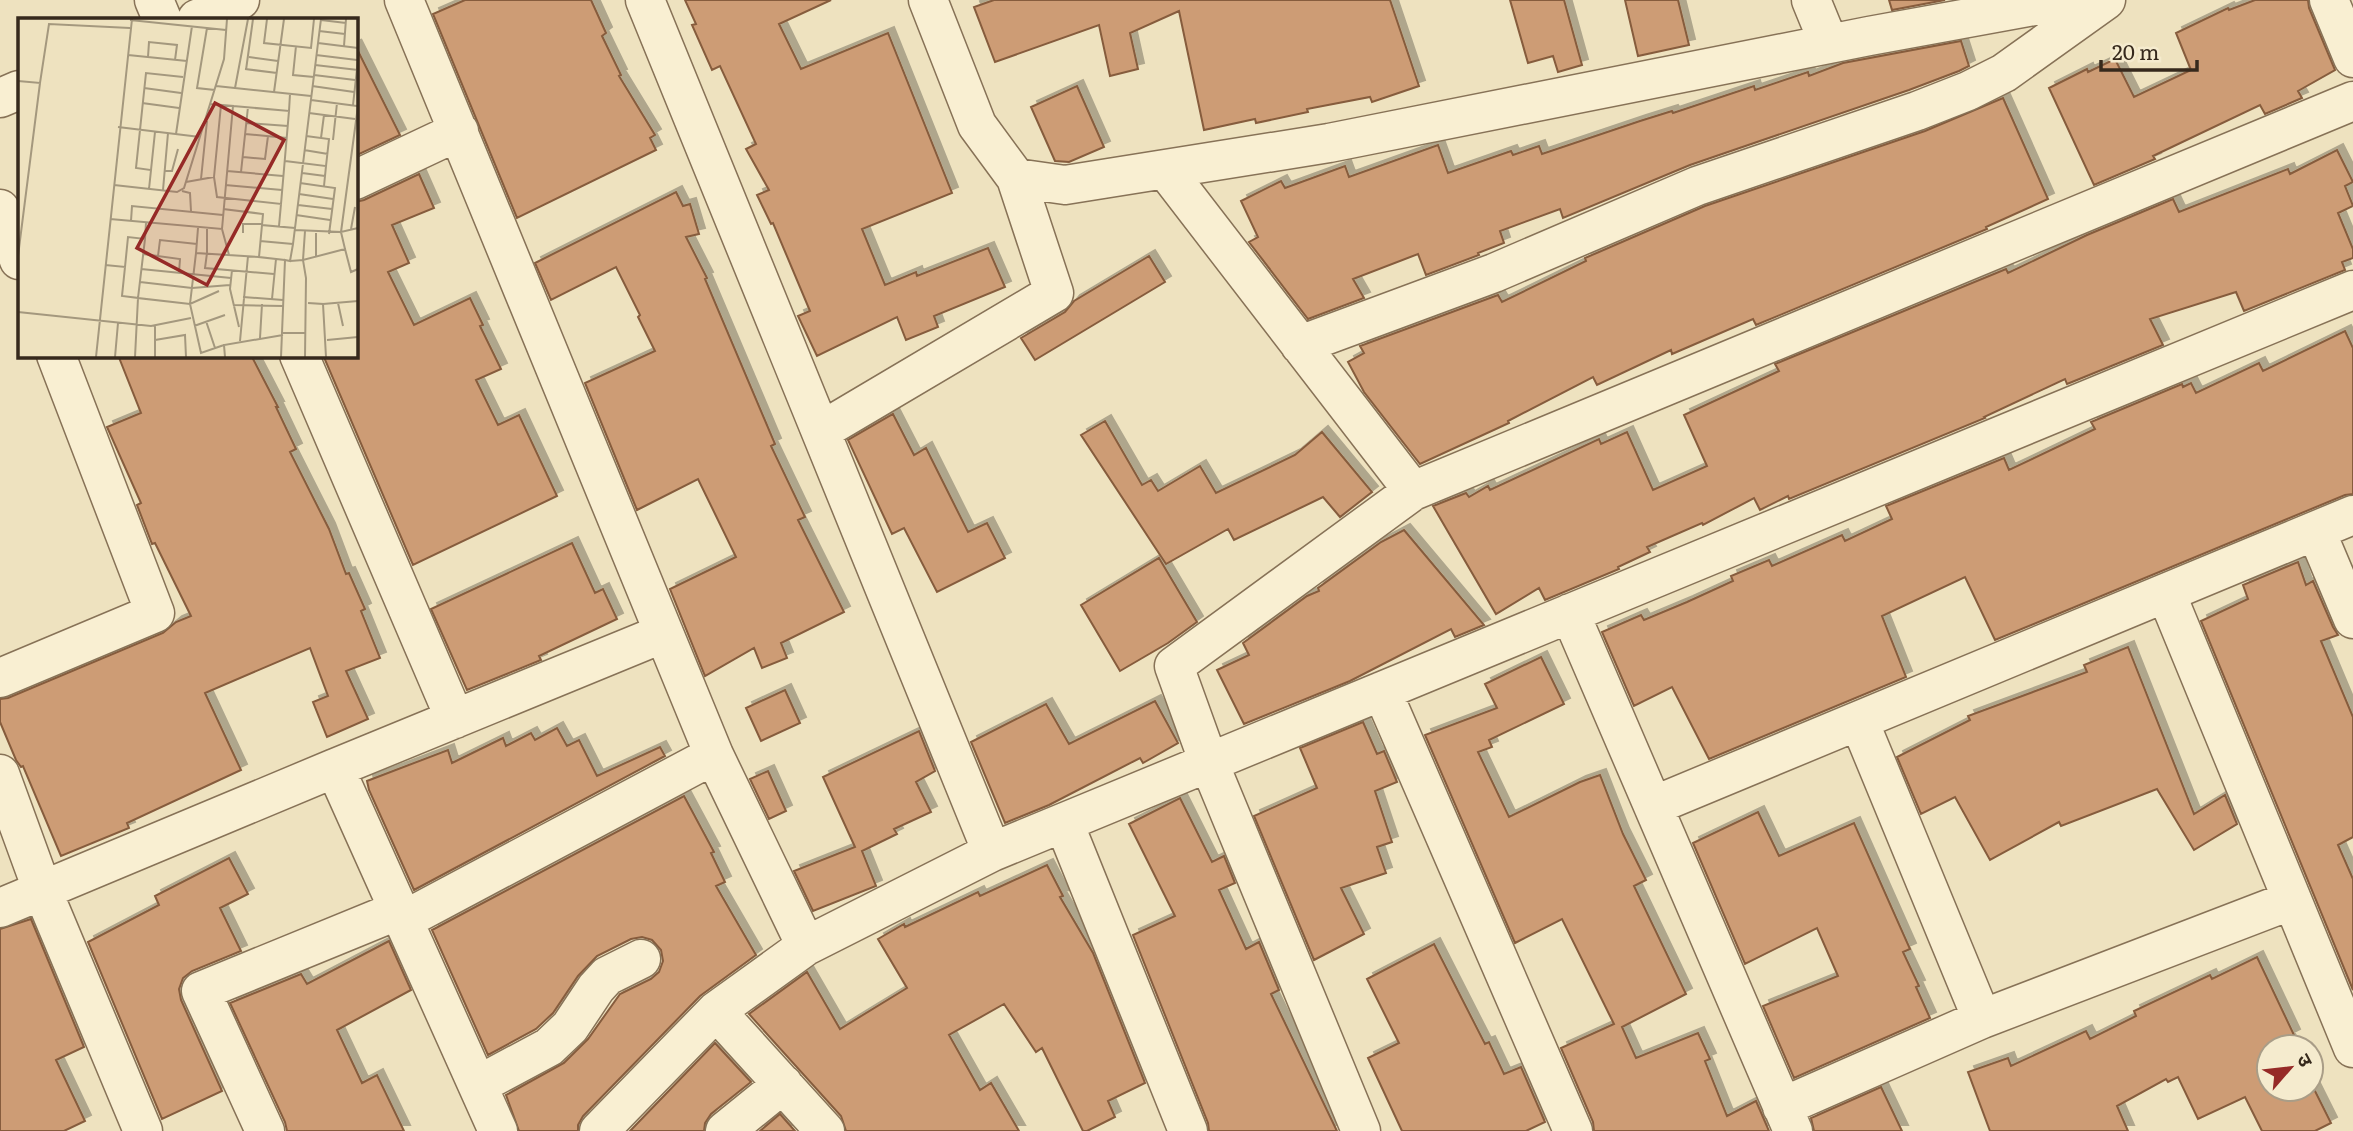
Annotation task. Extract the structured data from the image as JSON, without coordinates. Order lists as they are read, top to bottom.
{
  "scale_bar": "20 m",
  "north": "top right"
}
